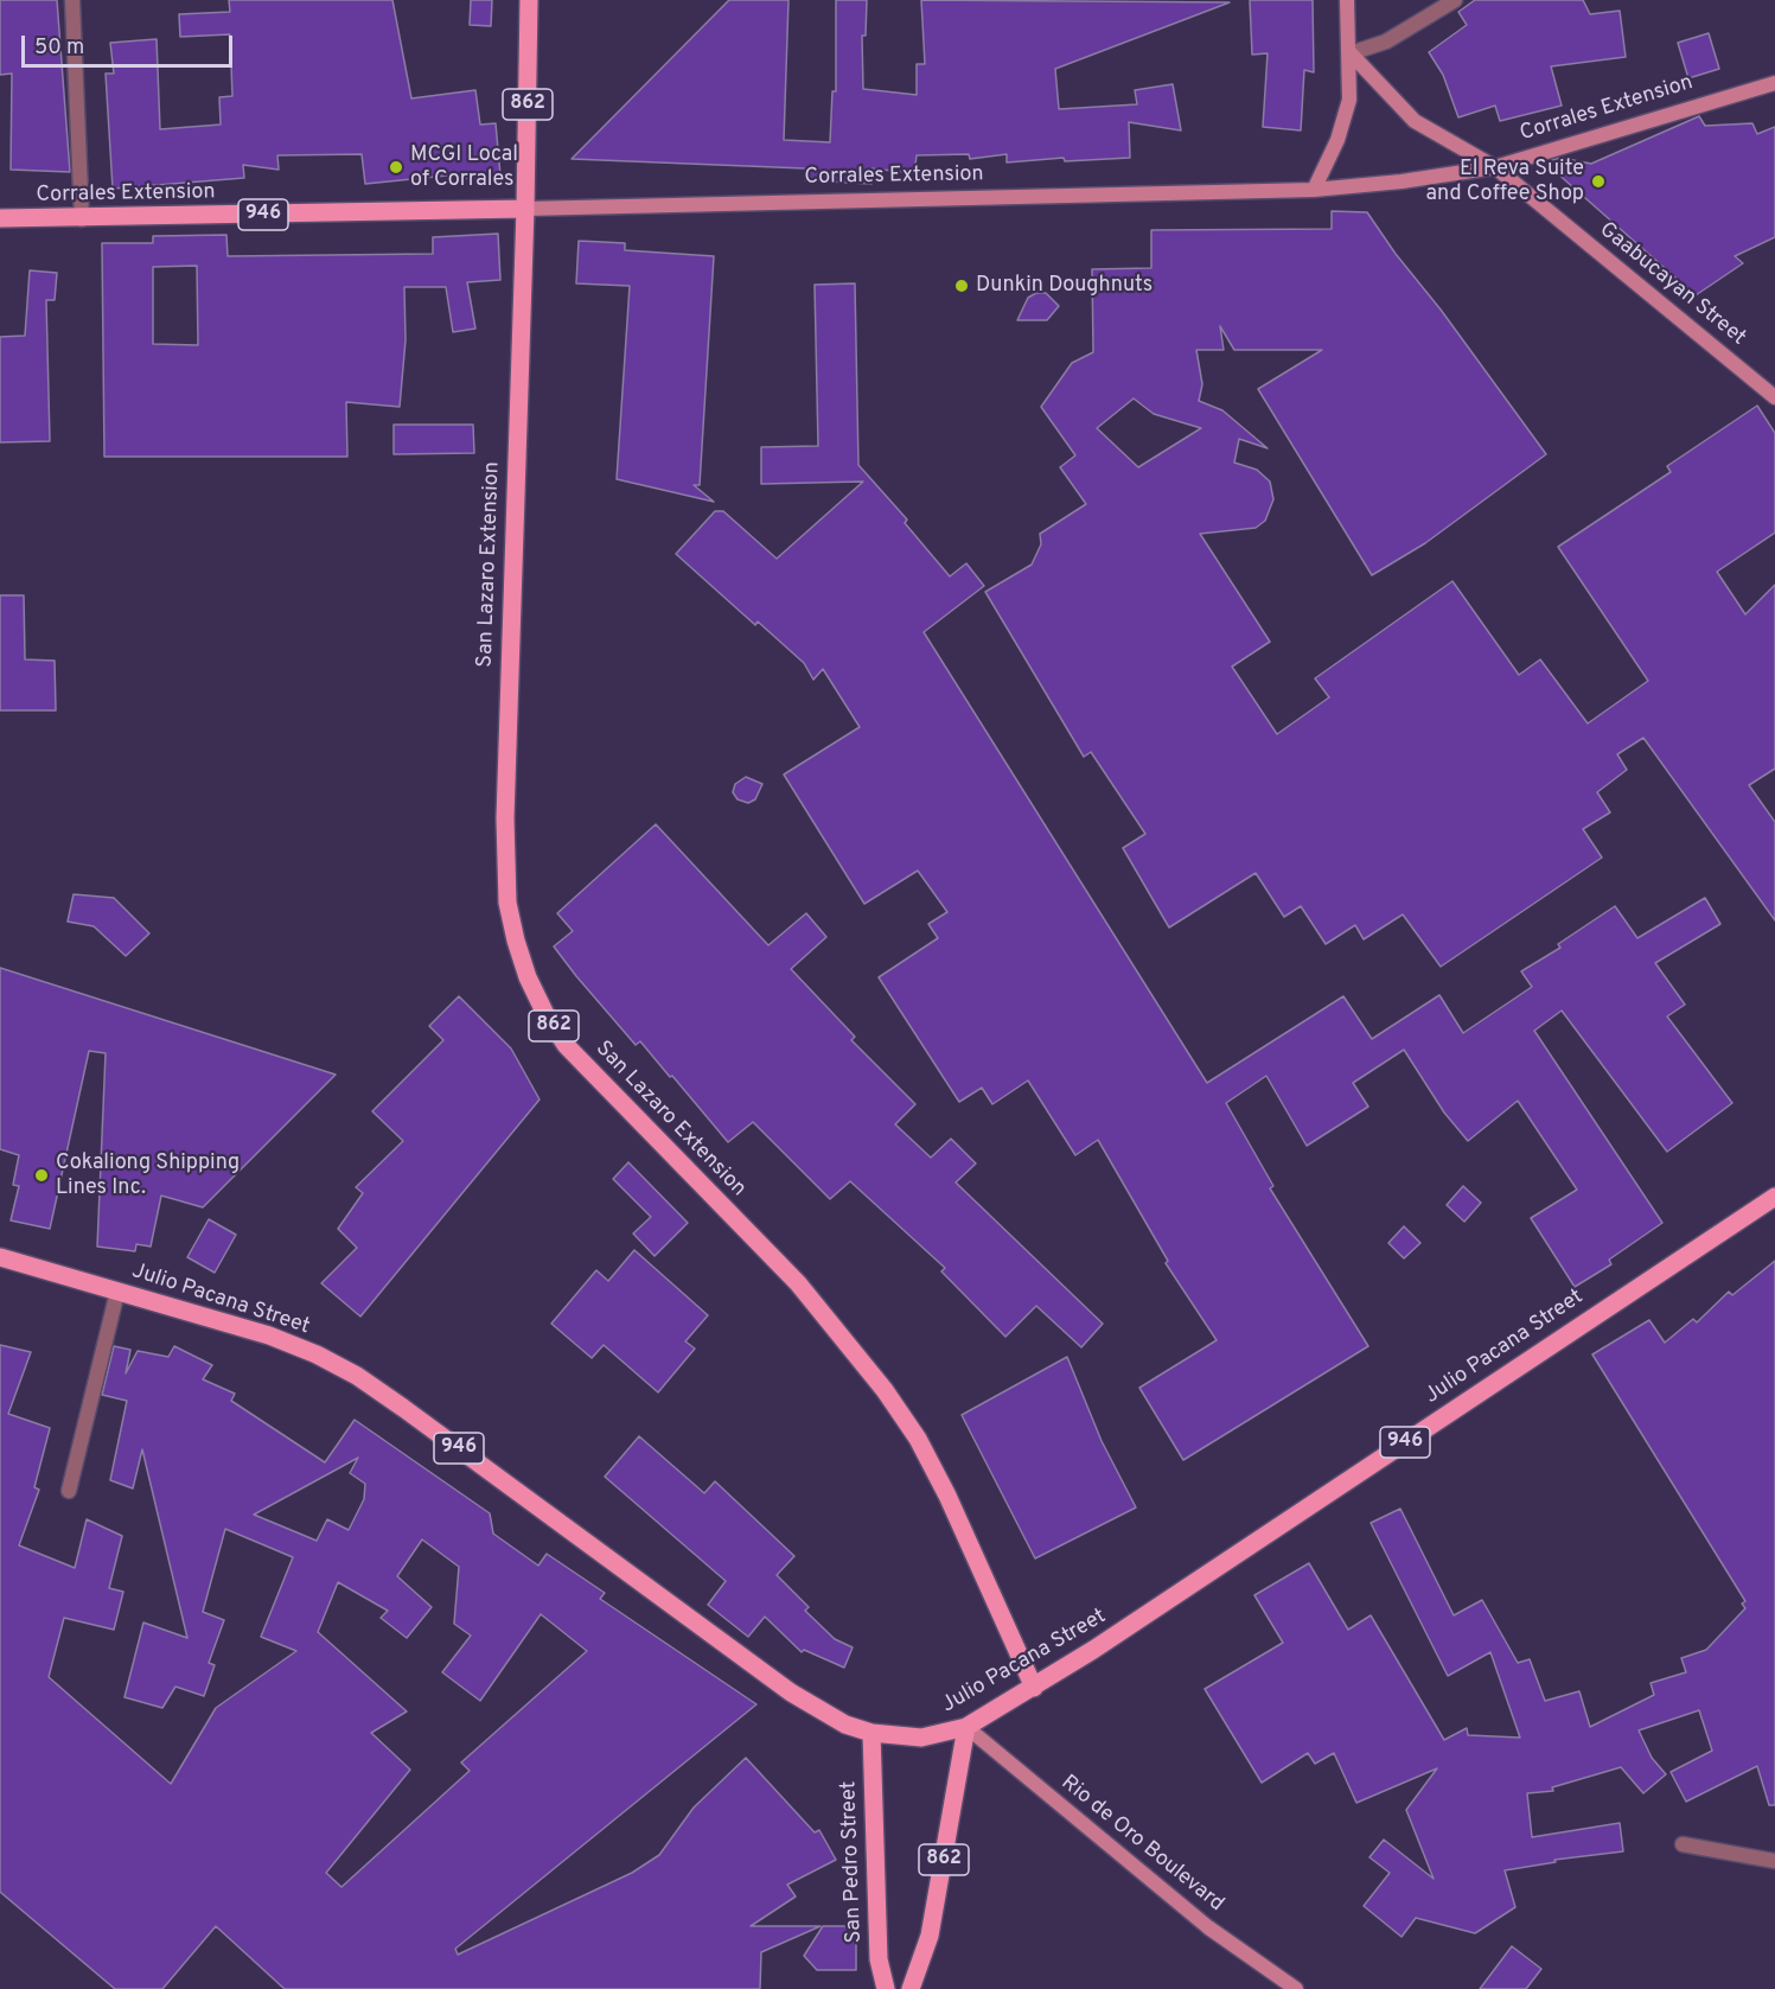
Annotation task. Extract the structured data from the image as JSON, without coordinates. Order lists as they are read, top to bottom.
{
  "streets": {
    "main road": [
      "862",
      "Corrales Extension",
      "946",
      "Gaabucayan Street",
      "San Lazaro Extension",
      "Julio Pacana Street",
      "Rio de Oro Boulevard",
      "San Pedro Street"
    ]
  },
  "crossings": [
    ["862", "Corrales Extension"],
    ["862", "San Lazaro Extension"],
    ["862", "Julio Pacana Street"],
    ["862", "Rio de Oro Boulevard"],
    ["Corrales Extension", "Gaabucayan Street"],
    ["Corrales Extension", "San Lazaro Extension"],
    ["San Lazaro Extension", "Julio Pacana Street"],
    ["Julio Pacana Street", "Rio de Oro Boulevard"],
    ["Julio Pacana Street", "San Pedro Street"]
  ],
  "places": [
    "MCGI Local of Corrales",
    "El Reva Suite and Coffee Shop",
    "Dunkin Doughnuts",
    "Cokaliong Shipping Lines Inc."
  ],
  "scale_bar": "50 m"
}
